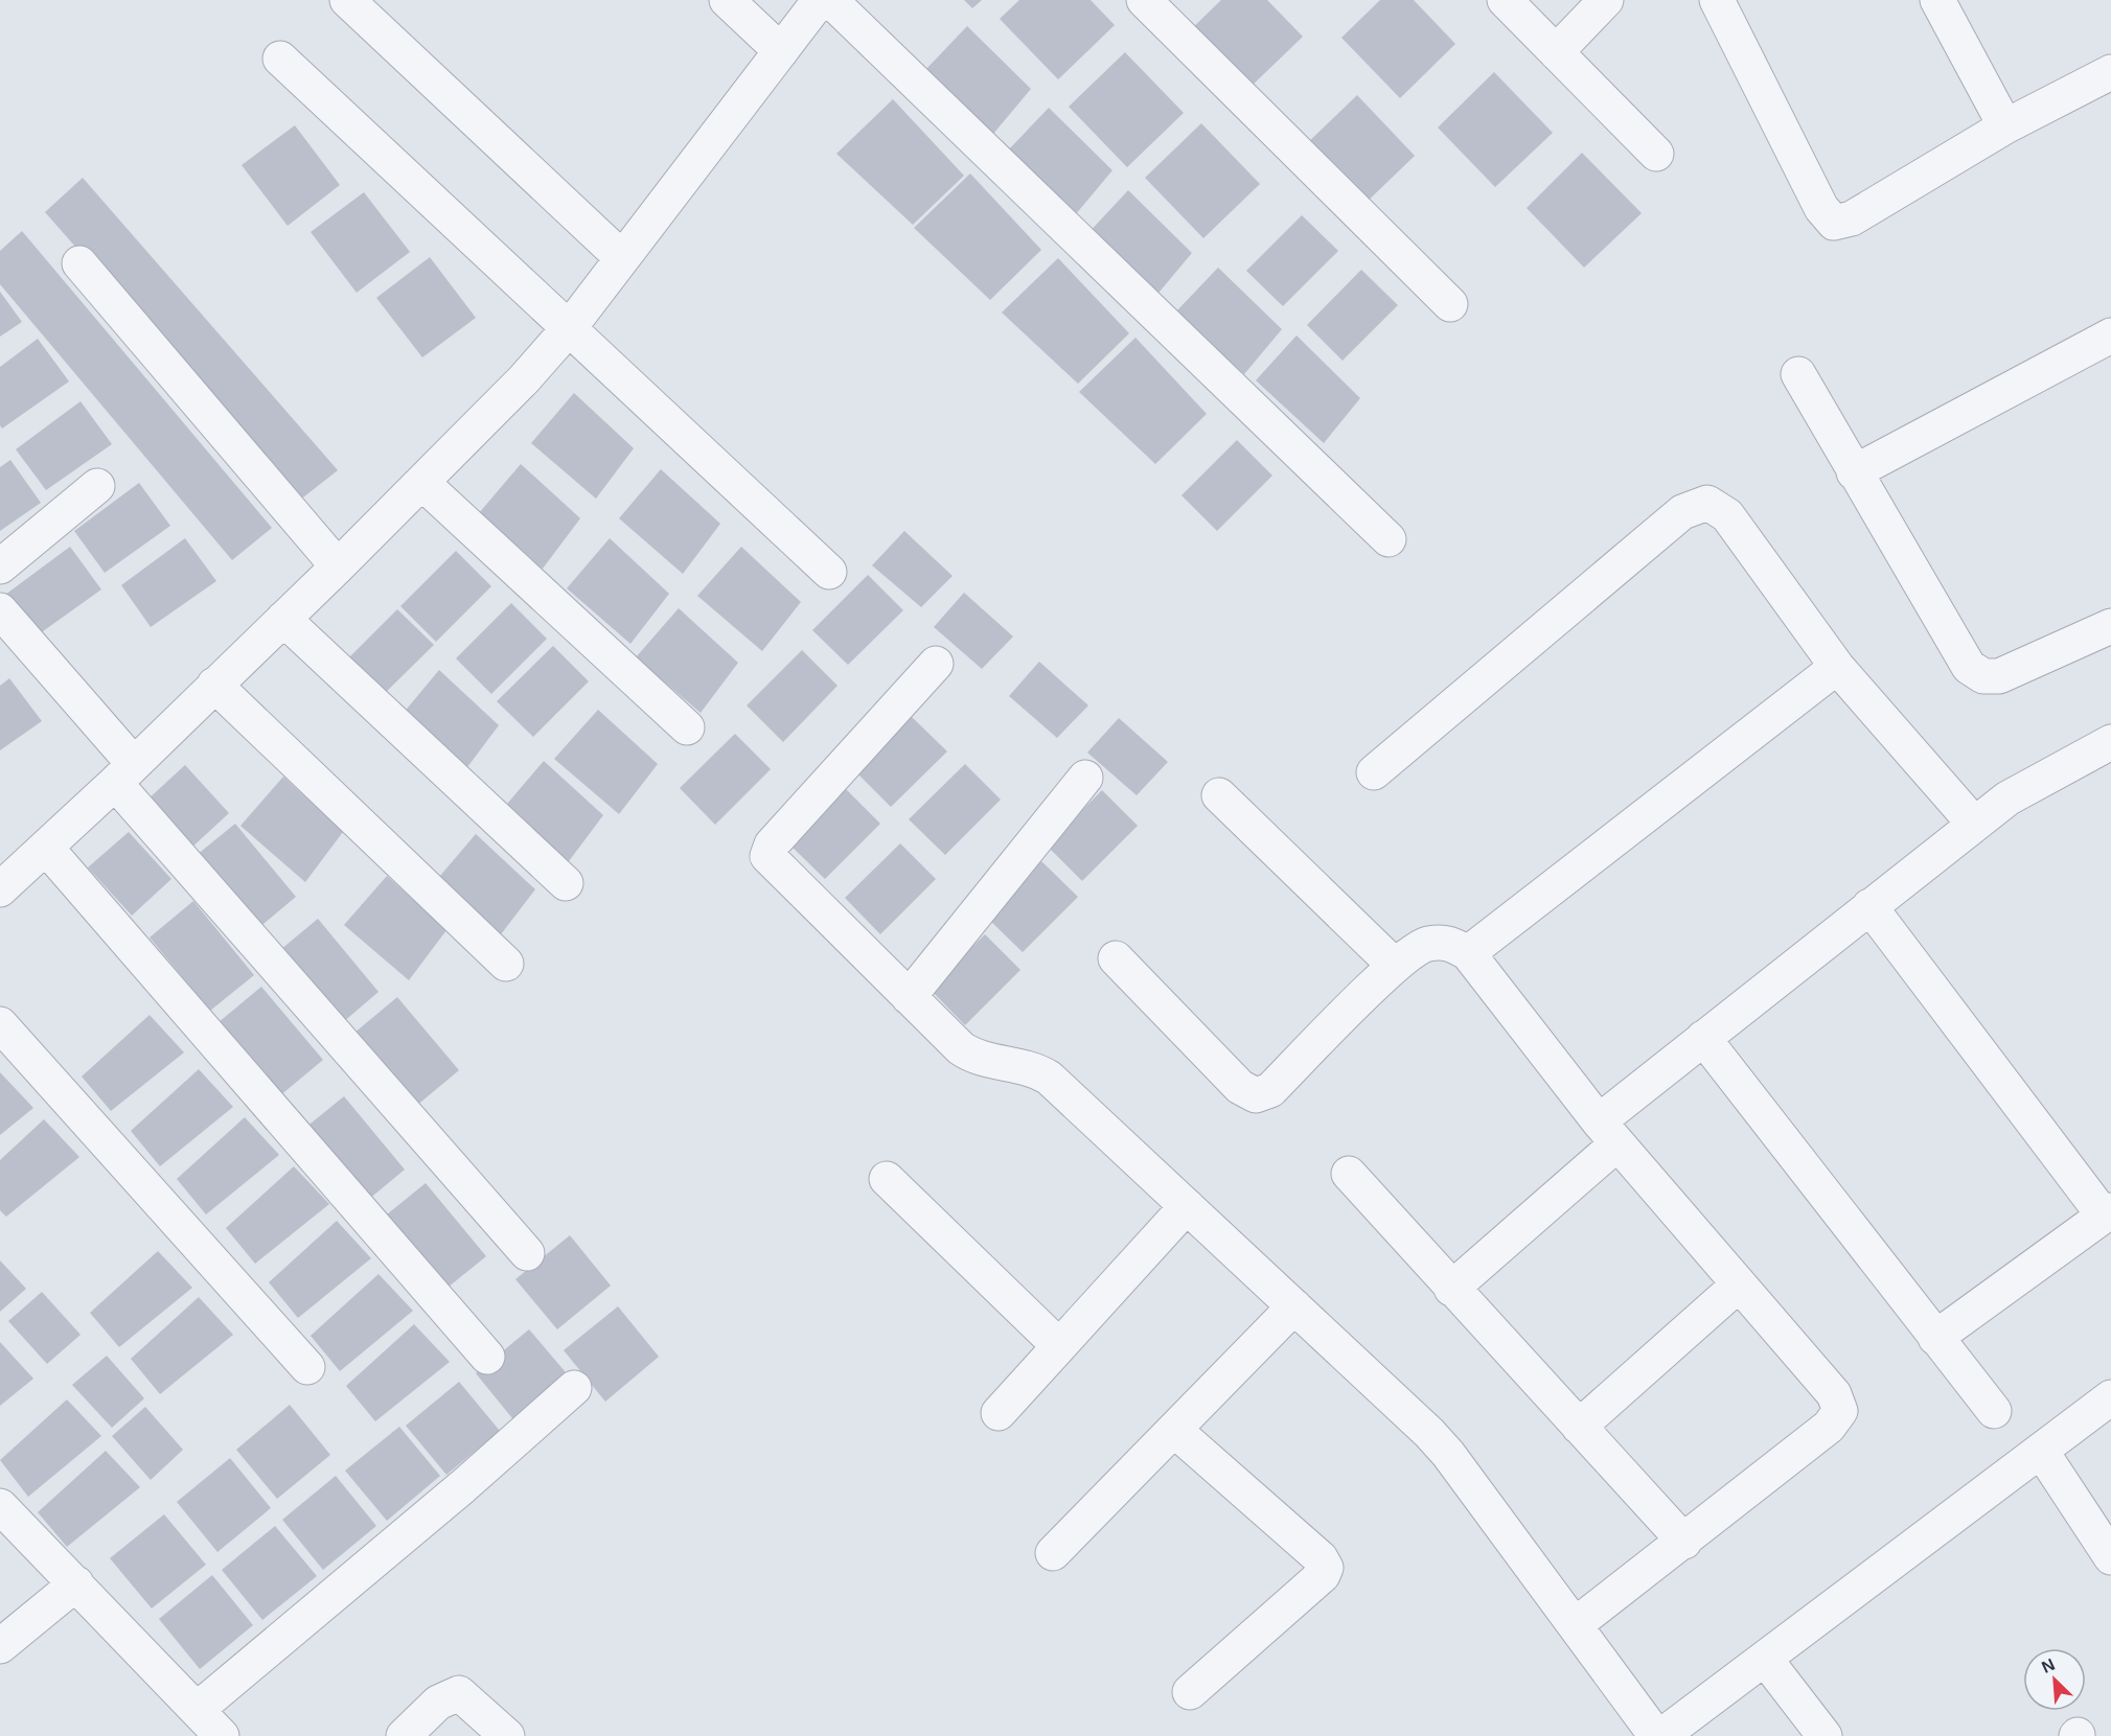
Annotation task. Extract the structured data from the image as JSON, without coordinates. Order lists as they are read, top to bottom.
{
  "north": "top left"
}
